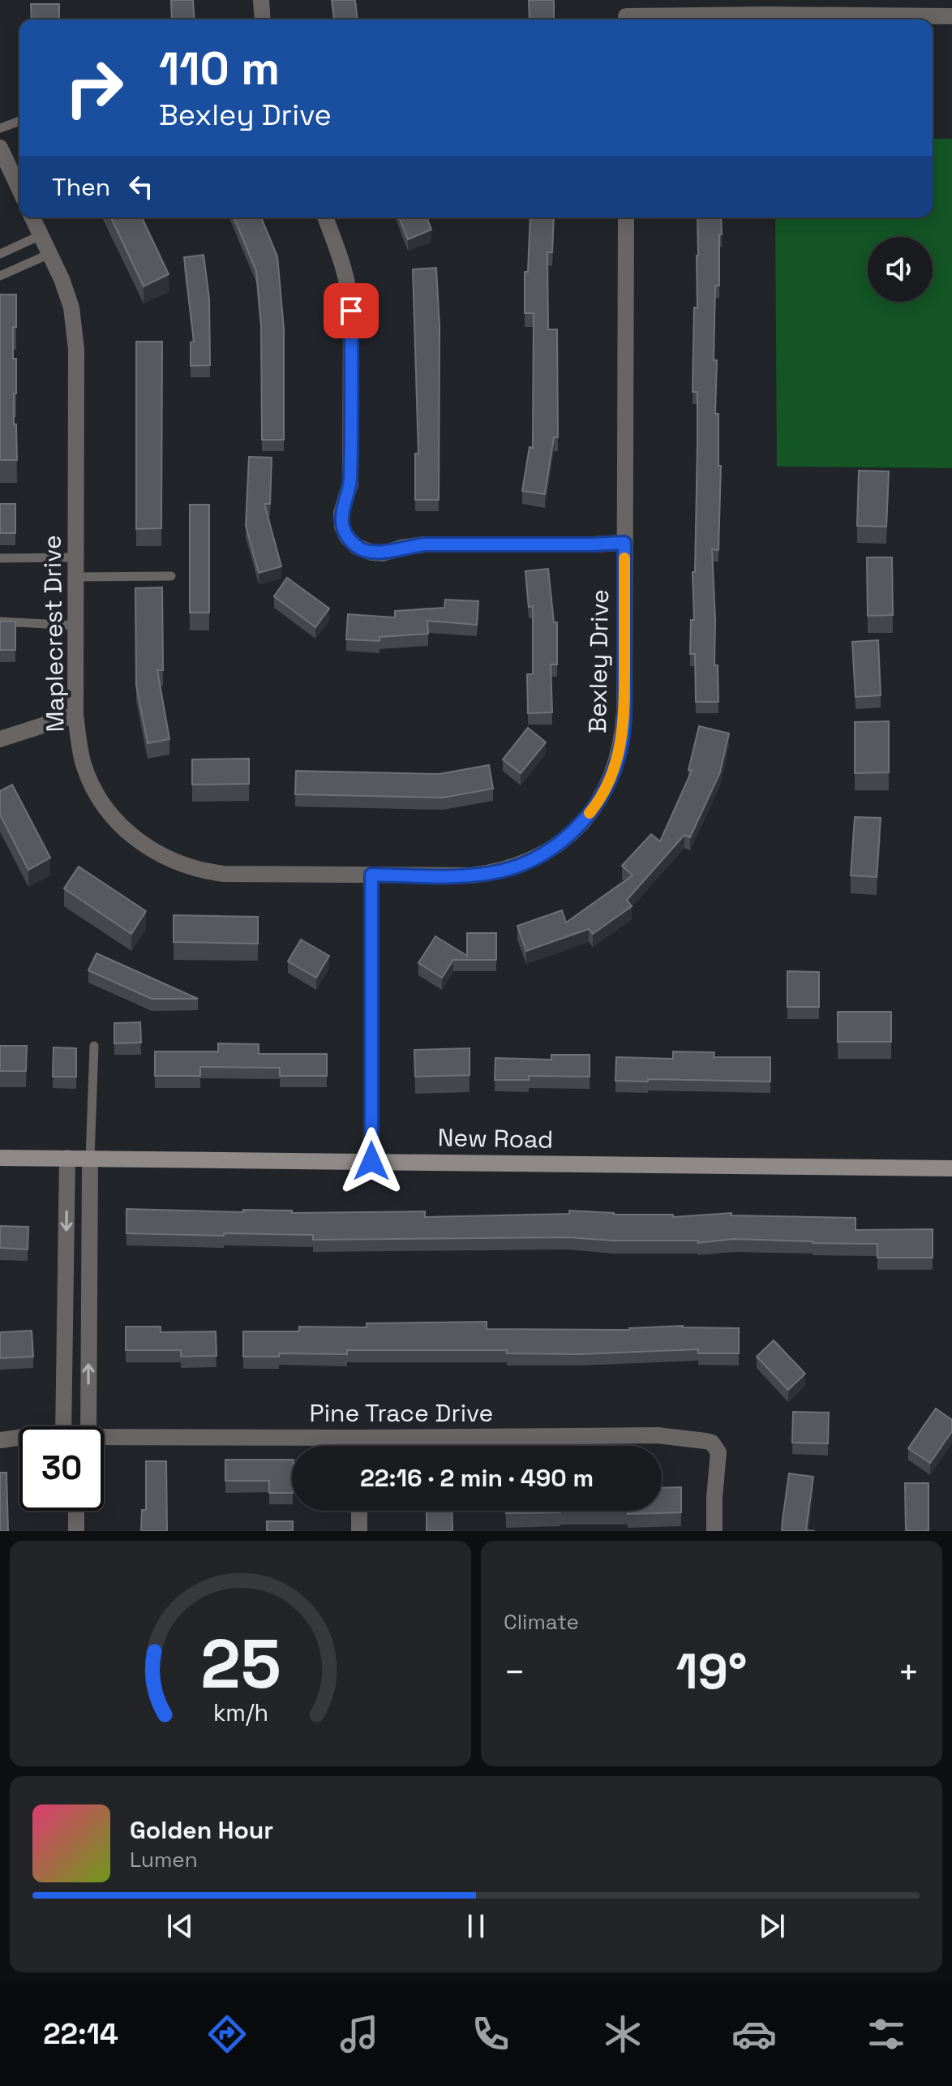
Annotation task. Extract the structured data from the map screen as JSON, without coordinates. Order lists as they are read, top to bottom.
{
  "streets": {
    "street": [
      "Maplecrest Drive",
      "Bexley Drive",
      "New Road",
      "Pine Trace Drive"
    ]
  },
  "crossings": [
    ["Maplecrest Drive", "Bexley Drive"]
  ],
  "page": {
    "turn": ["110 m", "Bexley Drive"],
    "then": "Then",
    "limit": "30",
    "trip": "22:16 · 2 min · 490 m",
    "tile": "Climate",
    "heat": ["−", "19°", "+"],
    "song": ["Golden Hour", "Lumen"],
    "tabs": "22:14",
    "gauge": ["25", "km/h"]
  }
}
